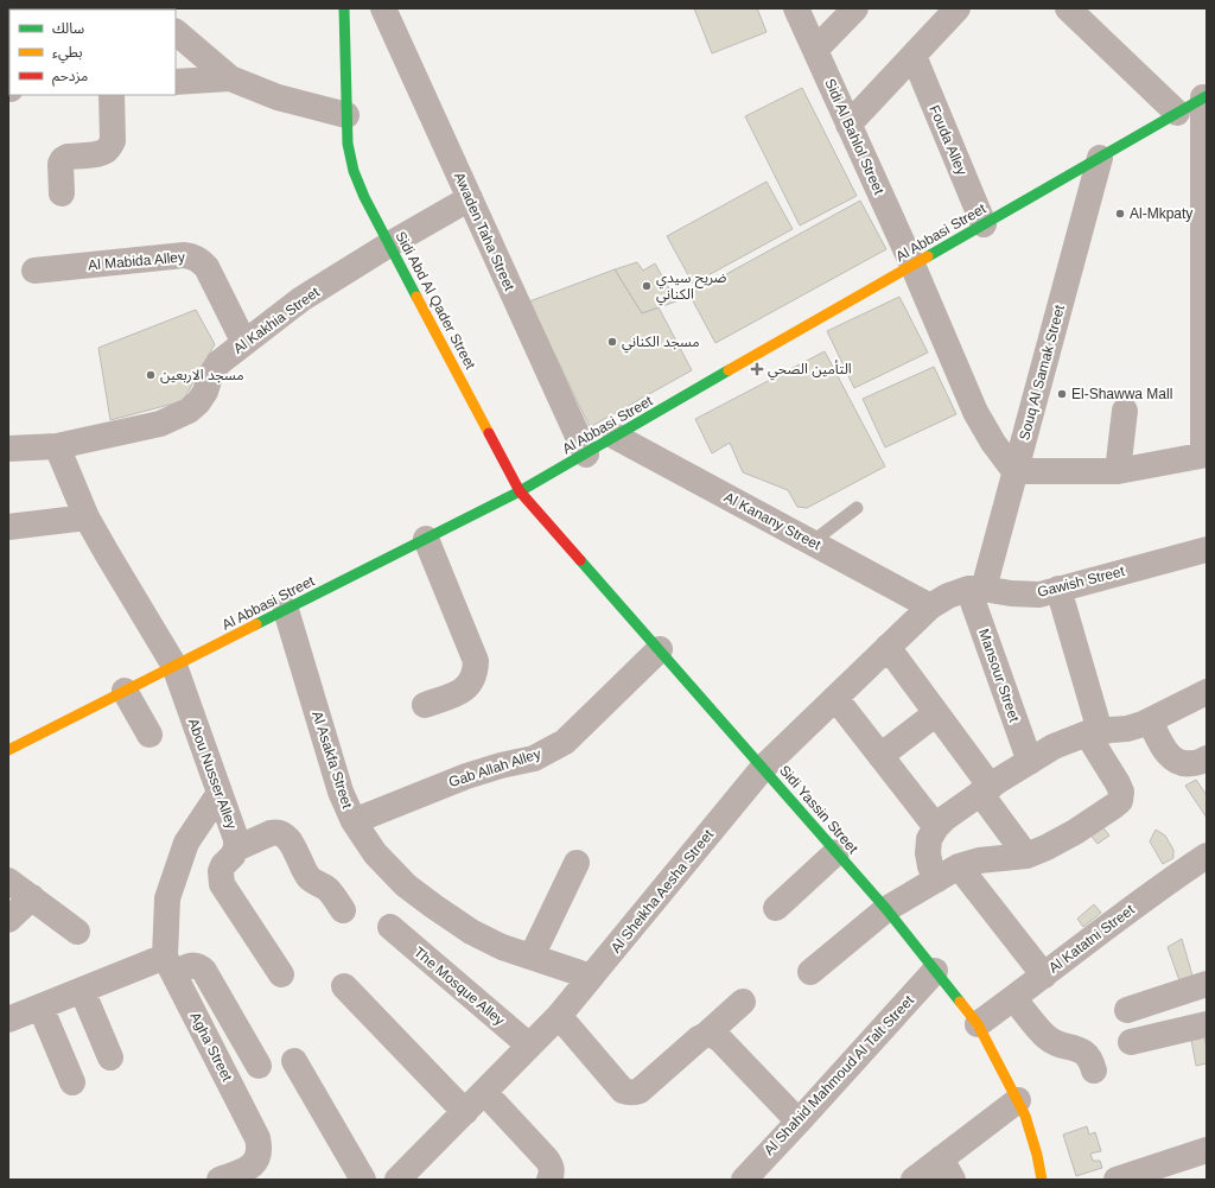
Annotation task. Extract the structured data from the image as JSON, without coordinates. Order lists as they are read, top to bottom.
{
  "streets": {
    "street": [
      "Sidi Al Bahlol Street",
      "Fouda Alley",
      "Awaden Taha Street",
      "Al Abbasi Street",
      "Al Mabida Alley",
      "Sidi Abd Al Qader Street",
      "Al Kakhia Street",
      "Souq Al Samak Street",
      "Al Kanany Street",
      "Gawish Street",
      "Mansour Street",
      "Al Asakfa Street",
      "Gab Allah Alley",
      "Abou Nusser Alley",
      "Sidi Yassin Street",
      "Al Sheikha Aesha Street",
      "Al Katatni Street",
      "The Mosque Alley",
      "Agha Street",
      "Al Shahid Mahmoud Al Talt Street"
    ]
  },
  "crossings": [
    ["Sidi Al Bahlol Street", "Al Abbasi Street"],
    ["Sidi Al Bahlol Street", "Souq Al Samak Street"],
    ["Fouda Alley", "Al Abbasi Street"],
    ["Awaden Taha Street", "Al Abbasi Street"],
    ["Awaden Taha Street", "Al Kakhia Street"],
    ["Al Abbasi Street", "Sidi Abd Al Qader Street"],
    ["Al Abbasi Street", "Souq Al Samak Street"],
    ["Al Abbasi Street", "Al Kanany Street"],
    ["Al Abbasi Street", "Al Asakfa Street"],
    ["Al Abbasi Street", "Abou Nusser Alley"],
    ["Al Abbasi Street", "Sidi Yassin Street"],
    ["Al Mabida Alley", "Al Kakhia Street"],
    ["Sidi Abd Al Qader Street", "Al Kakhia Street"],
    ["Sidi Abd Al Qader Street", "Sidi Yassin Street"],
    ["Al Kakhia Street", "Abou Nusser Alley"],
    ["Souq Al Samak Street", "Gawish Street"],
    ["Souq Al Samak Street", "Mansour Street"],
    ["Al Kanany Street", "Al Sheikha Aesha Street"],
    ["Gawish Street", "Mansour Street"],
    ["Al Asakfa Street", "Gab Allah Alley"],
    ["Al Asakfa Street", "Al Sheikha Aesha Street"],
    ["Gab Allah Alley", "Sidi Yassin Street"],
    ["Sidi Yassin Street", "Al Sheikha Aesha Street"],
    ["Sidi Yassin Street", "Al Katatni Street"],
    ["Sidi Yassin Street", "Al Shahid Mahmoud Al Talt Street"],
    ["Al Sheikha Aesha Street", "The Mosque Alley"]
  ],
  "places": {
    "other": [
      "Al-Mkpaty",
      "ضريح سيدي الكناني",
      "مسجد الكناني",
      "مسجد الاربعين",
      "El-Shawwa Mall"
    ],
    "health": ["التأمين الصحي"]
  },
  "legend": ["سالك", "بطيء", "مزدحم"]
}
